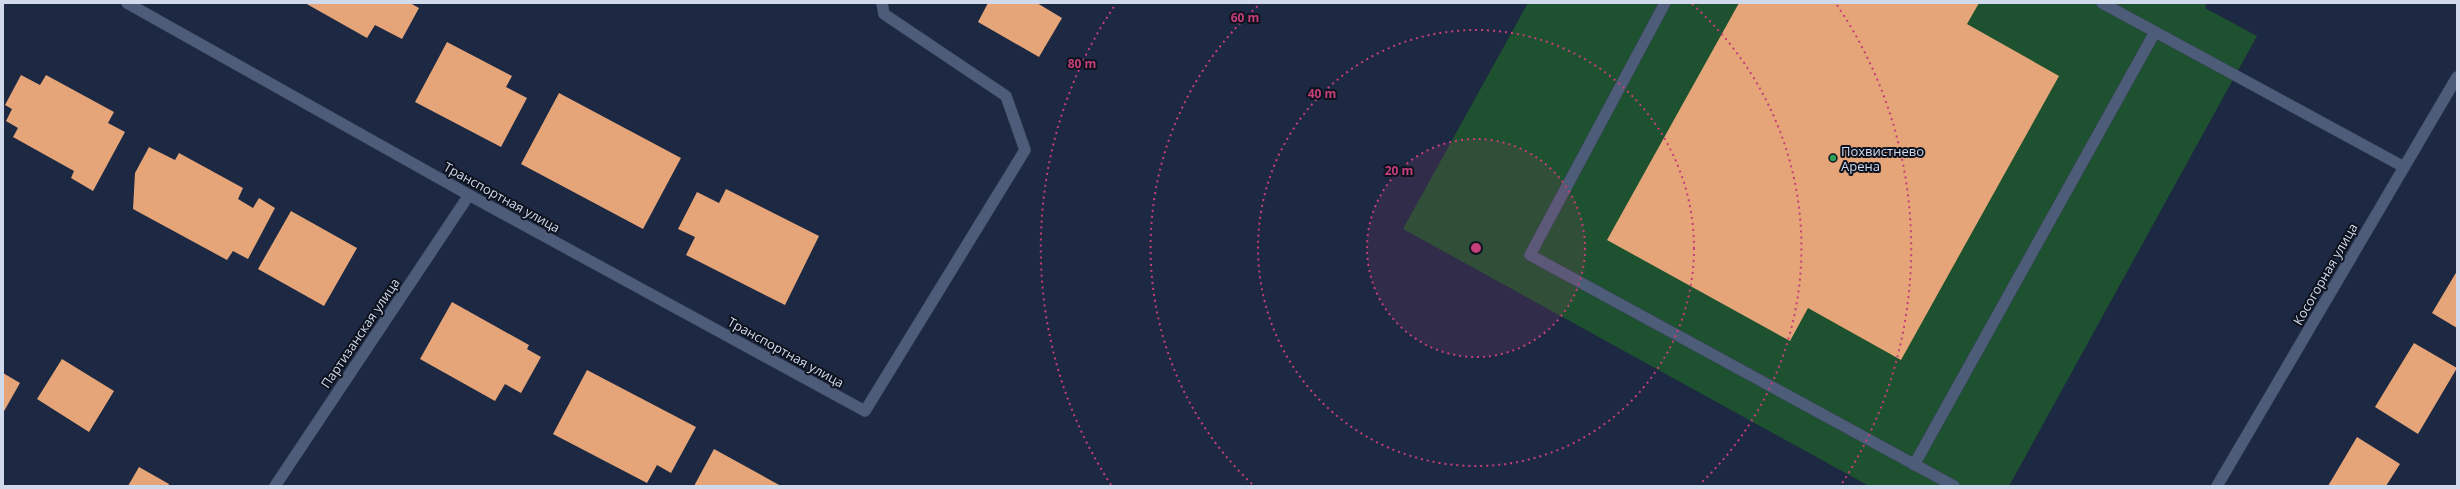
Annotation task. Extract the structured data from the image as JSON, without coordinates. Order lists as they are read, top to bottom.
{
  "streets": {
    "street": ["Транспортная улица", "Косогорная улица", "Партизанская улица"]
  },
  "crossings": [
    ["Транспортная улица", "Партизанская улица"]
  ],
  "places": ["Похвистнево Арена"],
  "rings": [
    "60 m",
    "80 m",
    "40 m",
    "20 m"
  ]
}
